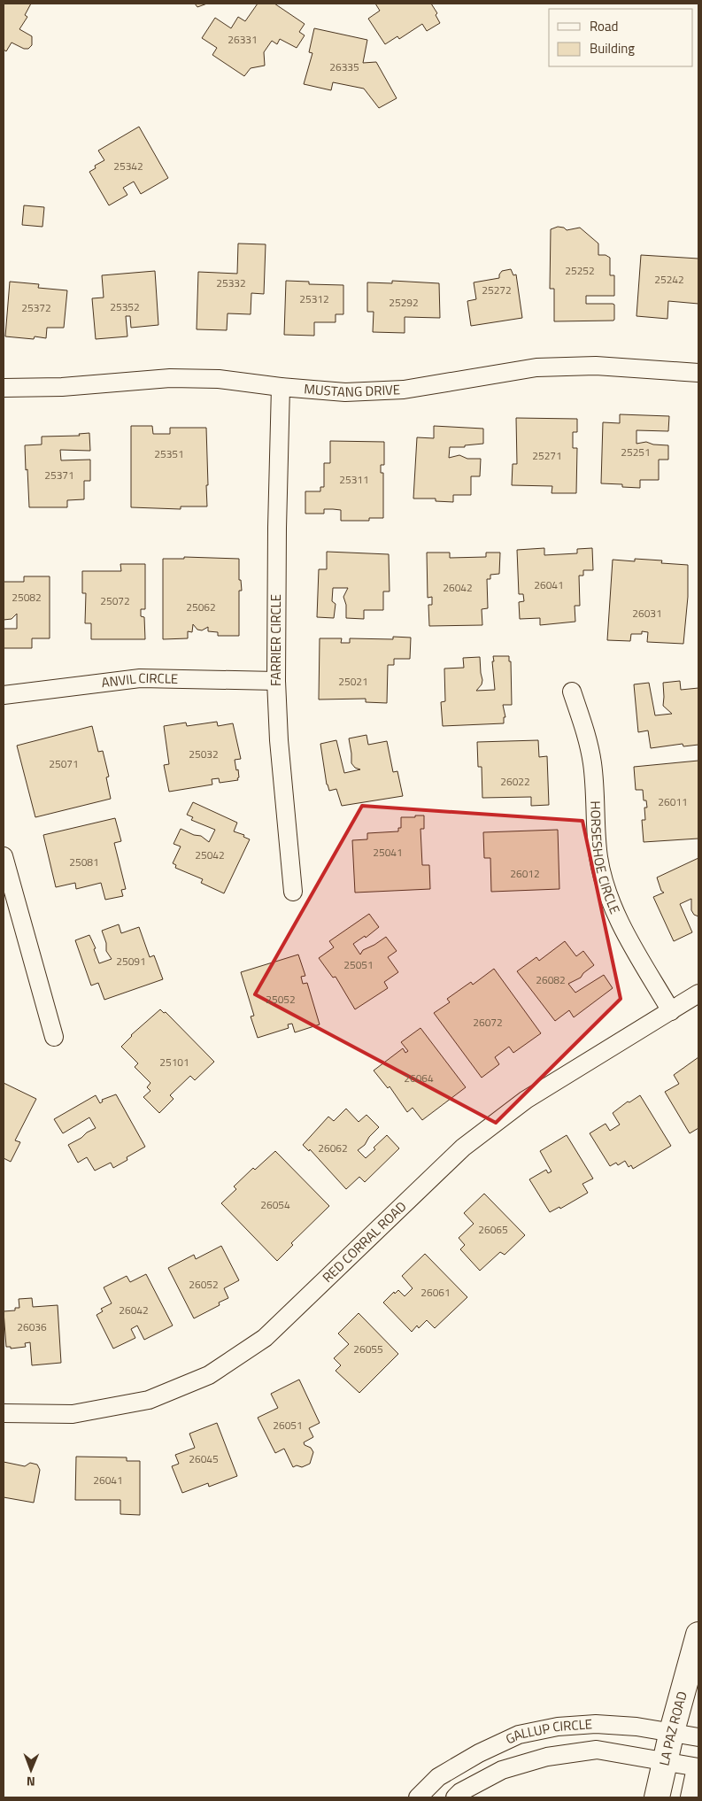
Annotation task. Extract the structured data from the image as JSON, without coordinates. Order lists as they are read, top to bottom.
{
  "streets": {
    "main road": ["LA PAZ ROAD"],
    "street": [
      "MUSTANG DRIVE",
      "FARRIER CIRCLE",
      "ANVIL CIRCLE",
      "HORSESHOE CIRCLE",
      "RED CORRAL ROAD",
      "GALLUP CIRCLE"
    ]
  },
  "crossings": [
    ["MUSTANG DRIVE", "FARRIER CIRCLE"],
    ["FARRIER CIRCLE", "ANVIL CIRCLE"],
    ["HORSESHOE CIRCLE", "RED CORRAL ROAD"],
    ["LA PAZ ROAD", "GALLUP CIRCLE"]
  ],
  "house_numbers": [
    "26331",
    "26335",
    "25342",
    "25252",
    "25242",
    "25332",
    "25272",
    "25312",
    "25292",
    "25352",
    "25372",
    "25251",
    "25351",
    "25271",
    "25371",
    "25311",
    "26041",
    "26042",
    "25082",
    "25072",
    "25062",
    "26031",
    "25021",
    "25032",
    "25071",
    "26022",
    "26011",
    "25041",
    "25042",
    "25081",
    "26012",
    "25091",
    "25051",
    "26082",
    "25052",
    "26072",
    "25101",
    "26064",
    "26062",
    "26054",
    "26065",
    "26052",
    "26061",
    "26042",
    "26036",
    "26055",
    "26051",
    "26045",
    "26041"
  ],
  "legend": ["Road", "Building"],
  "north": "bottom"
}
